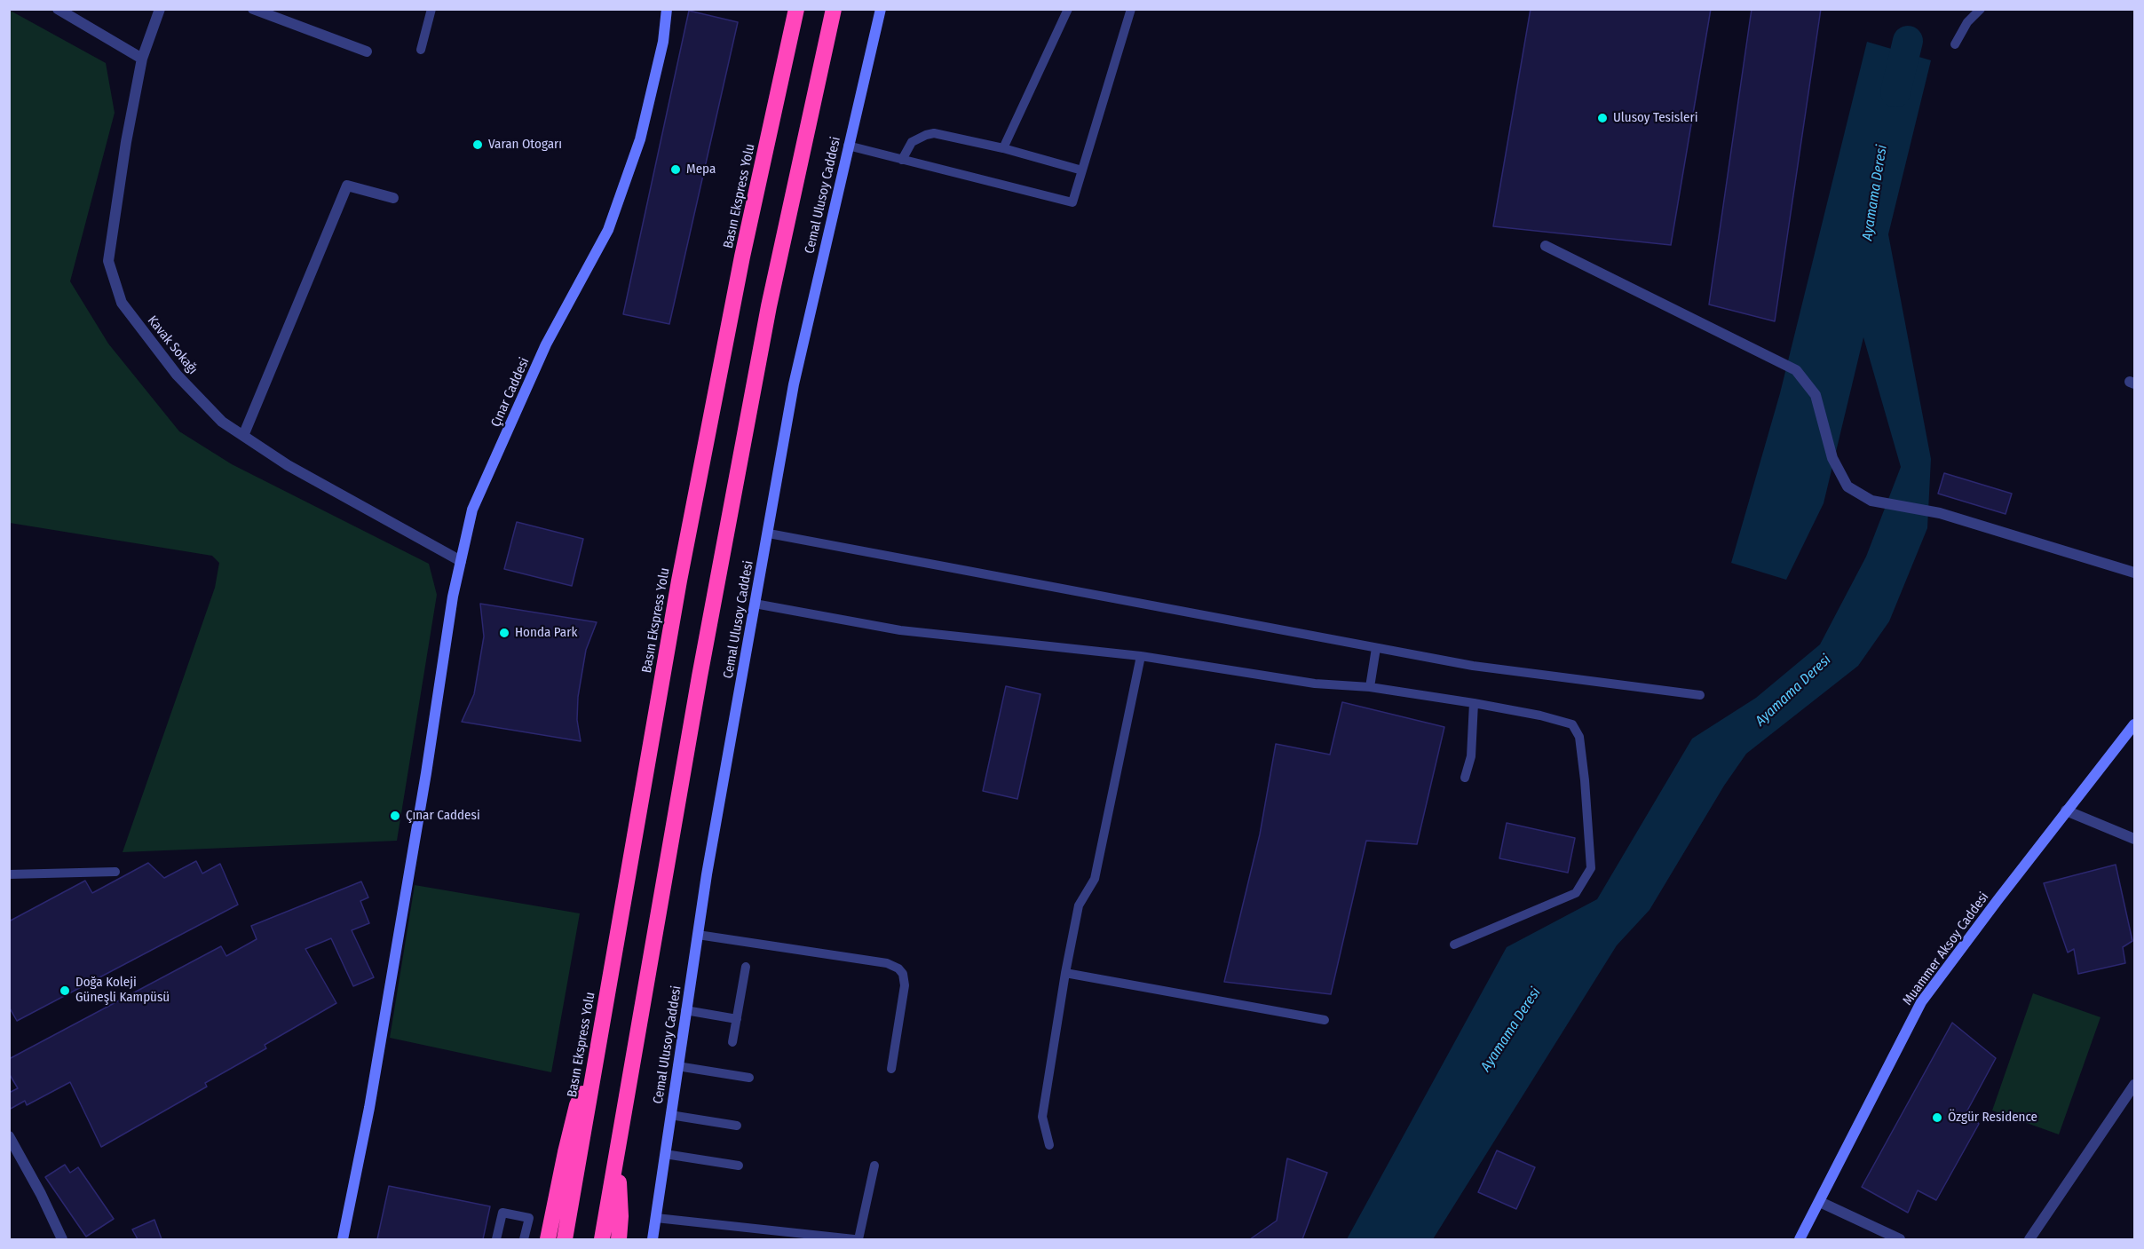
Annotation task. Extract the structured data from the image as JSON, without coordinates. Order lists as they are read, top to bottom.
{
  "streets": {
    "highway": ["Basın Ekspress Yolu"],
    "main road": ["Cemal Ulusoy Caddesi", "Çınar Caddesi", "Muammer Aksoy Caddesi"],
    "street": ["Kavak Sokağı"]
  },
  "crossings": [
    ["Kavak Sokağı", "Çınar Caddesi"]
  ],
  "water": ["Ayamama Deresi"],
  "places": [
    "Ulusoy Tesisleri",
    "Varan Otogarı",
    "Mepa",
    "Honda Park",
    "Çınar Caddesi",
    "Doğa Koleji Güneşli Kampüsü",
    "Özgür Residence"
  ]
}
